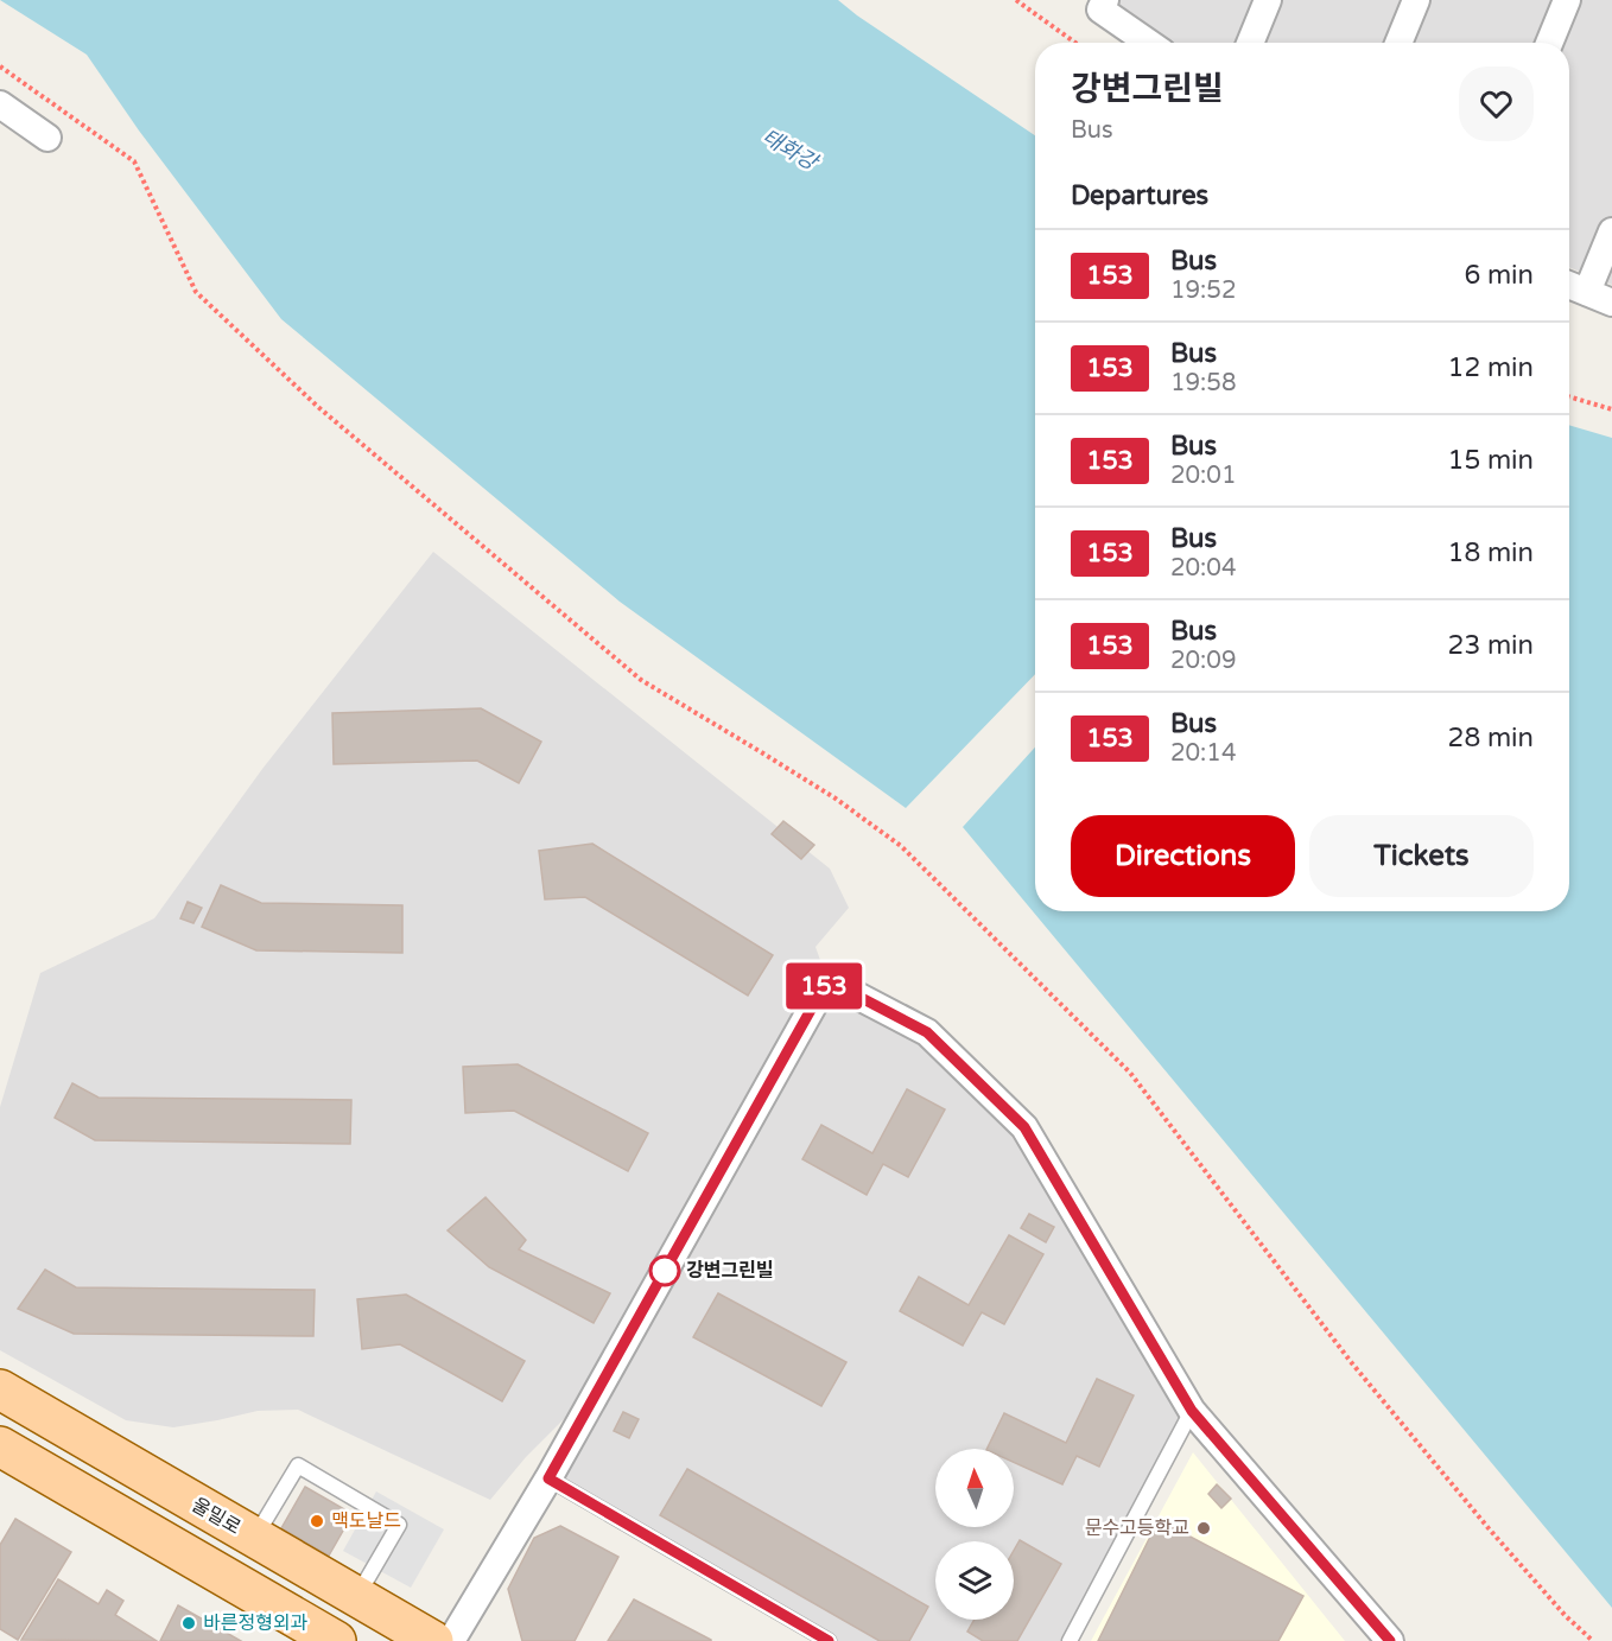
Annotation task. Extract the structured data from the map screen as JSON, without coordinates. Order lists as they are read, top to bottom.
{
  "streets": {
    "main road": ["울밀로"]
  },
  "water": ["태화강"],
  "places": [
    "강변그린빌",
    "맥도날드",
    "문수고등학교",
    "바른정형외과"
  ],
  "lines": ["bus line 153"],
  "north": "top",
  "page": {
    "on_map": "153",
    "heading": [
      ["강변그린빌", "Bus"],
      "Departures"
    ],
    "list": [
      {
        "mark": "153",
        "name": "Bus",
        "note": "19:52",
        "value": "6 min"
      },
      {
        "mark": "153",
        "name": "Bus",
        "note": "19:58",
        "value": "12 min"
      },
      {
        "mark": "153",
        "name": "Bus",
        "note": "20:01",
        "value": "15 min"
      },
      {
        "mark": "153",
        "name": "Bus",
        "note": "20:04",
        "value": "18 min"
      },
      {
        "mark": "153",
        "name": "Bus",
        "note": "20:09",
        "value": "23 min"
      },
      {
        "mark": "153",
        "name": "Bus",
        "note": "20:14",
        "value": "28 min"
      }
    ],
    "buttons": ["Directions", "Tickets"]
  }
}
